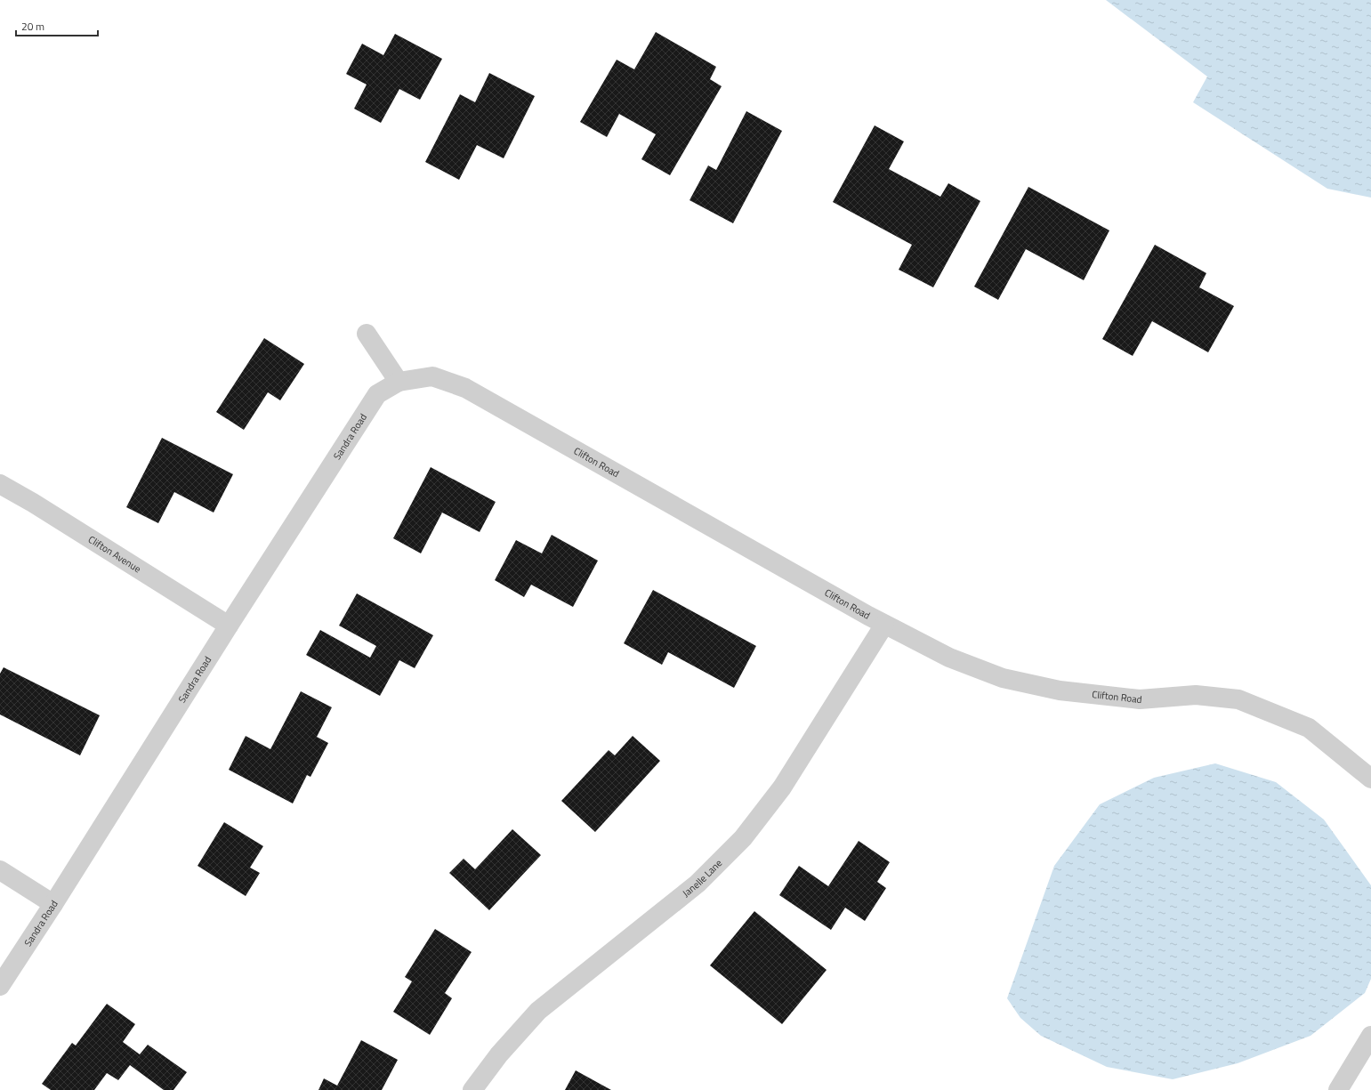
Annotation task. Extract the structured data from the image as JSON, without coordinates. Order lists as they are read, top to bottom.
{
  "streets": {
    "street": [
      "Sandra Road",
      "Clifton Road",
      "Clifton Avenue",
      "Janelle Lane"
    ]
  },
  "crossings": [
    ["Sandra Road", "Clifton Road"],
    ["Sandra Road", "Clifton Avenue"],
    ["Clifton Road", "Janelle Lane"]
  ],
  "scale_bar": "20 m"
}
